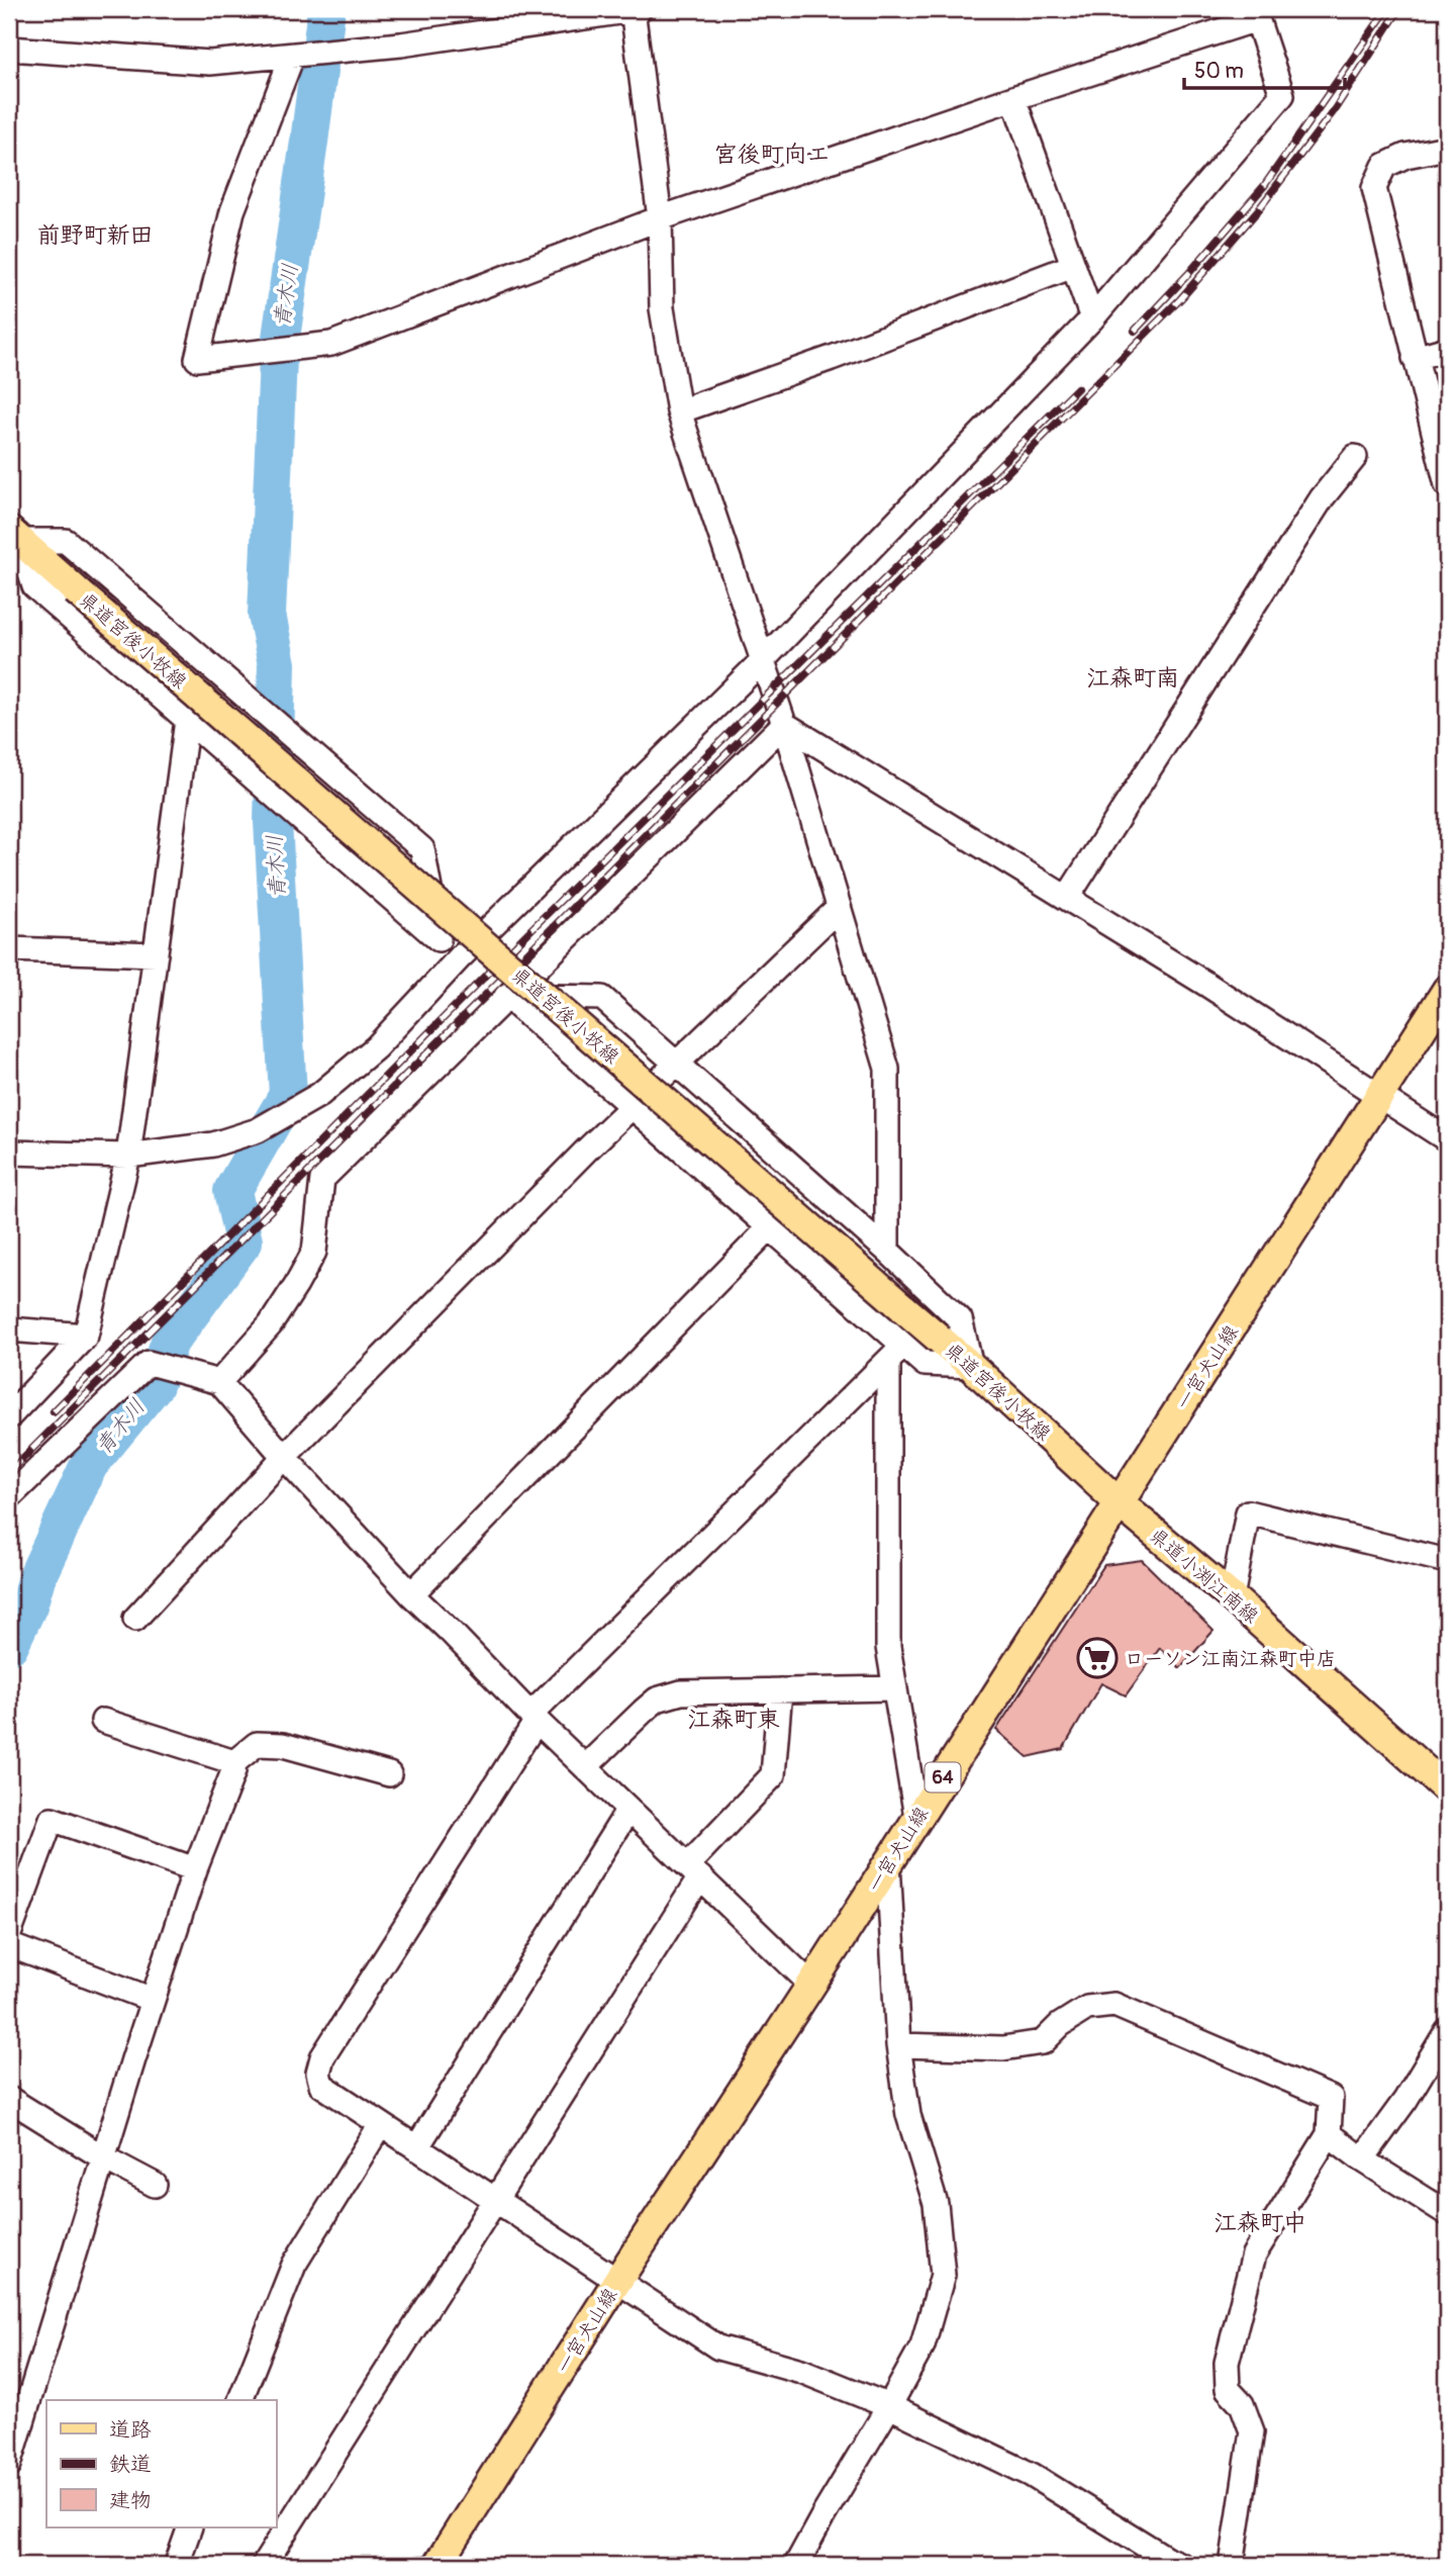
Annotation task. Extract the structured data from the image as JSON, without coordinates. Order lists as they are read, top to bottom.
{
  "streets": {
    "main road": [
      "県道宮後小牧線",
      "一宮犬山線",
      "県道小渕江南線",
      "64"
    ]
  },
  "crossings": [
    ["県道宮後小牧線", "一宮犬山線"],
    ["県道宮後小牧線", "県道小渕江南線"],
    ["一宮犬山線", "県道小渕江南線"]
  ],
  "districts": [
    "宮後町向エ",
    "前野町新田",
    "江森町南",
    "江森町東",
    "江森町中"
  ],
  "water": ["青木川"],
  "places": {
    "supermarket": ["ローソン江南江森町中店"]
  },
  "legend": ["道路", "鉄道", "建物"],
  "scale_bar": "50 m"
}
